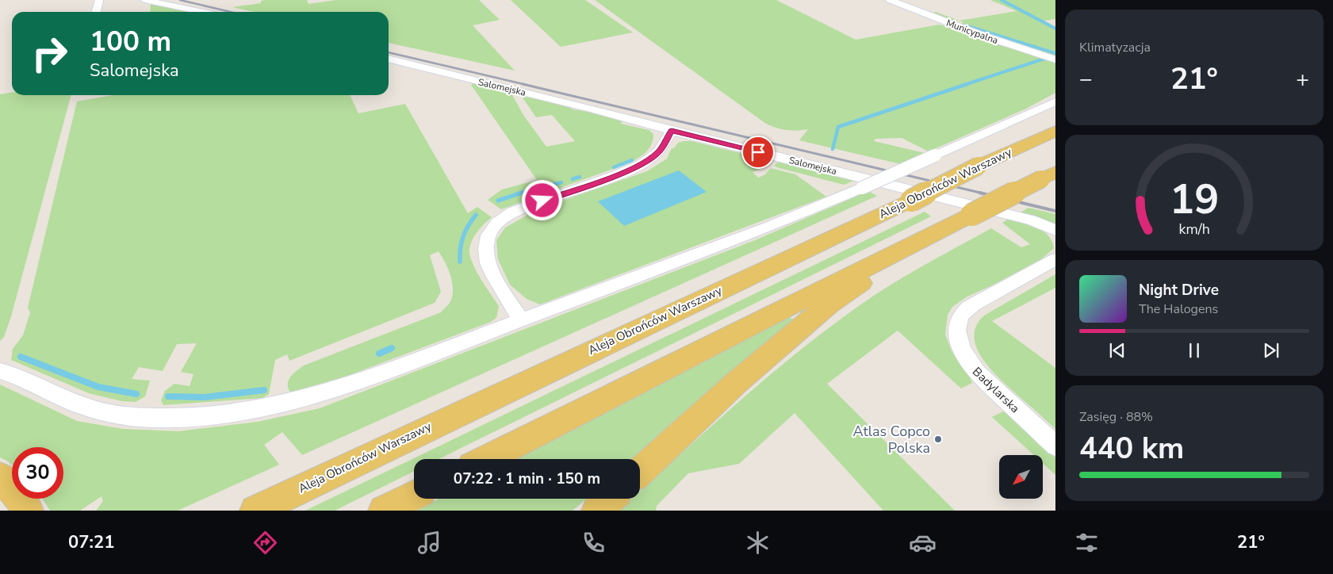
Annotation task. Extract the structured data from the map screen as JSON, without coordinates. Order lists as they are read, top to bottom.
{
  "streets": {
    "main road": ["Aleja Obrońców Warszawy"],
    "street": ["Municypalna", "Salomejska", "Badylarska"]
  },
  "places": ["Atlas Copco Polska"],
  "north": "bottom left",
  "page": {
    "tile": [
      "Klimatyzacja",
      ["Zasięg · 88%", "440 km"]
    ],
    "turn": ["100 m", "Salomejska"],
    "heat": ["−", "21°", "+"],
    "song": ["Night Drive", "The Halogens"],
    "limit": "30",
    "trip": "07:22 · 1 min · 150 m",
    "tabs": ["07:21", "21°"],
    "gauge": ["19", "km/h"]
  }
}
